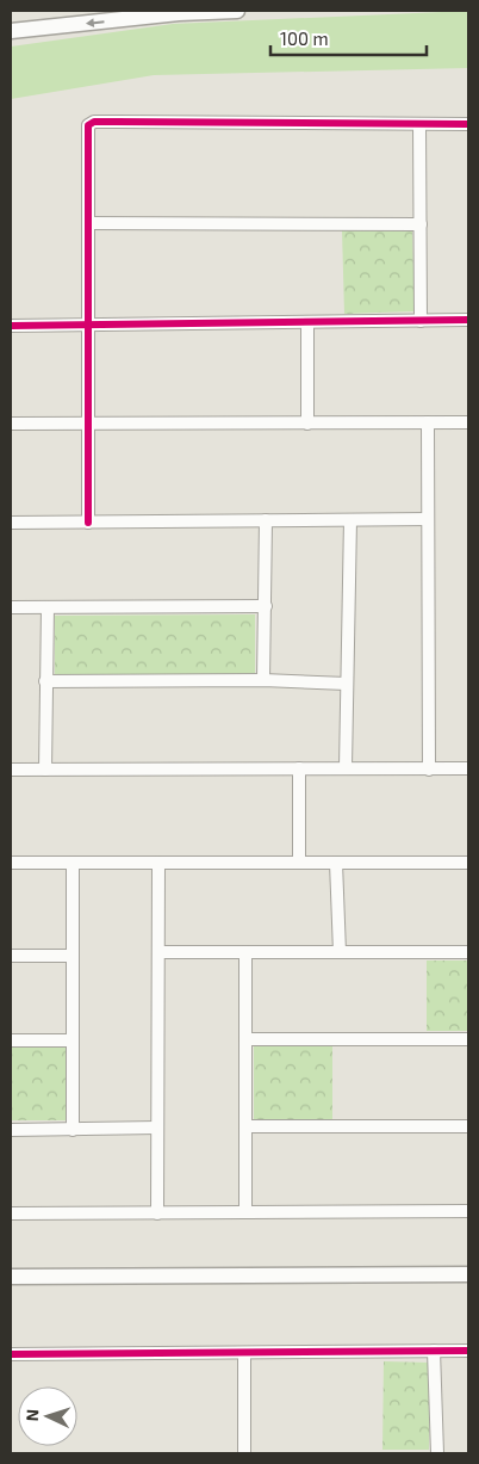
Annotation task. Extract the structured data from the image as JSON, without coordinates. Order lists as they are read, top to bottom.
{
  "scale_bar": "100 m",
  "north": "left"
}
